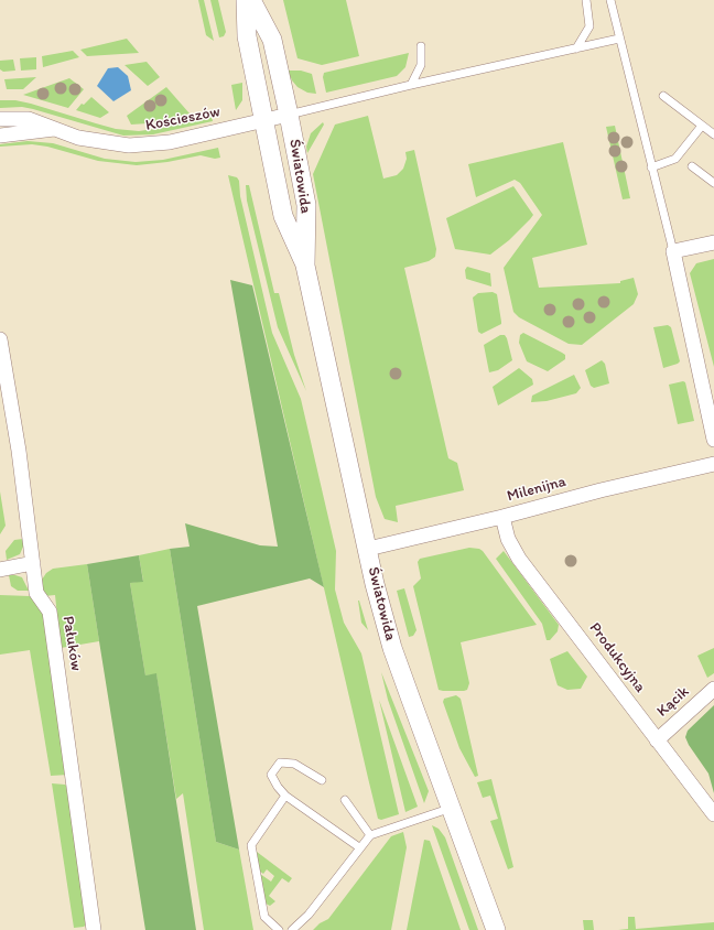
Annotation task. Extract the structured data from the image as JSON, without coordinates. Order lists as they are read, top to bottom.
{
  "streets": {
    "street": [
      "Kościeszów",
      "Światowida",
      "Milenijna",
      "Pałuków",
      "Produkcyjna",
      "Kącik"
    ]
  },
  "crossings": [
    ["Kościeszów", "Światowida"],
    ["Światowida", "Milenijna"],
    ["Milenijna", "Produkcyjna"],
    ["Produkcyjna", "Kącik"]
  ]
}
